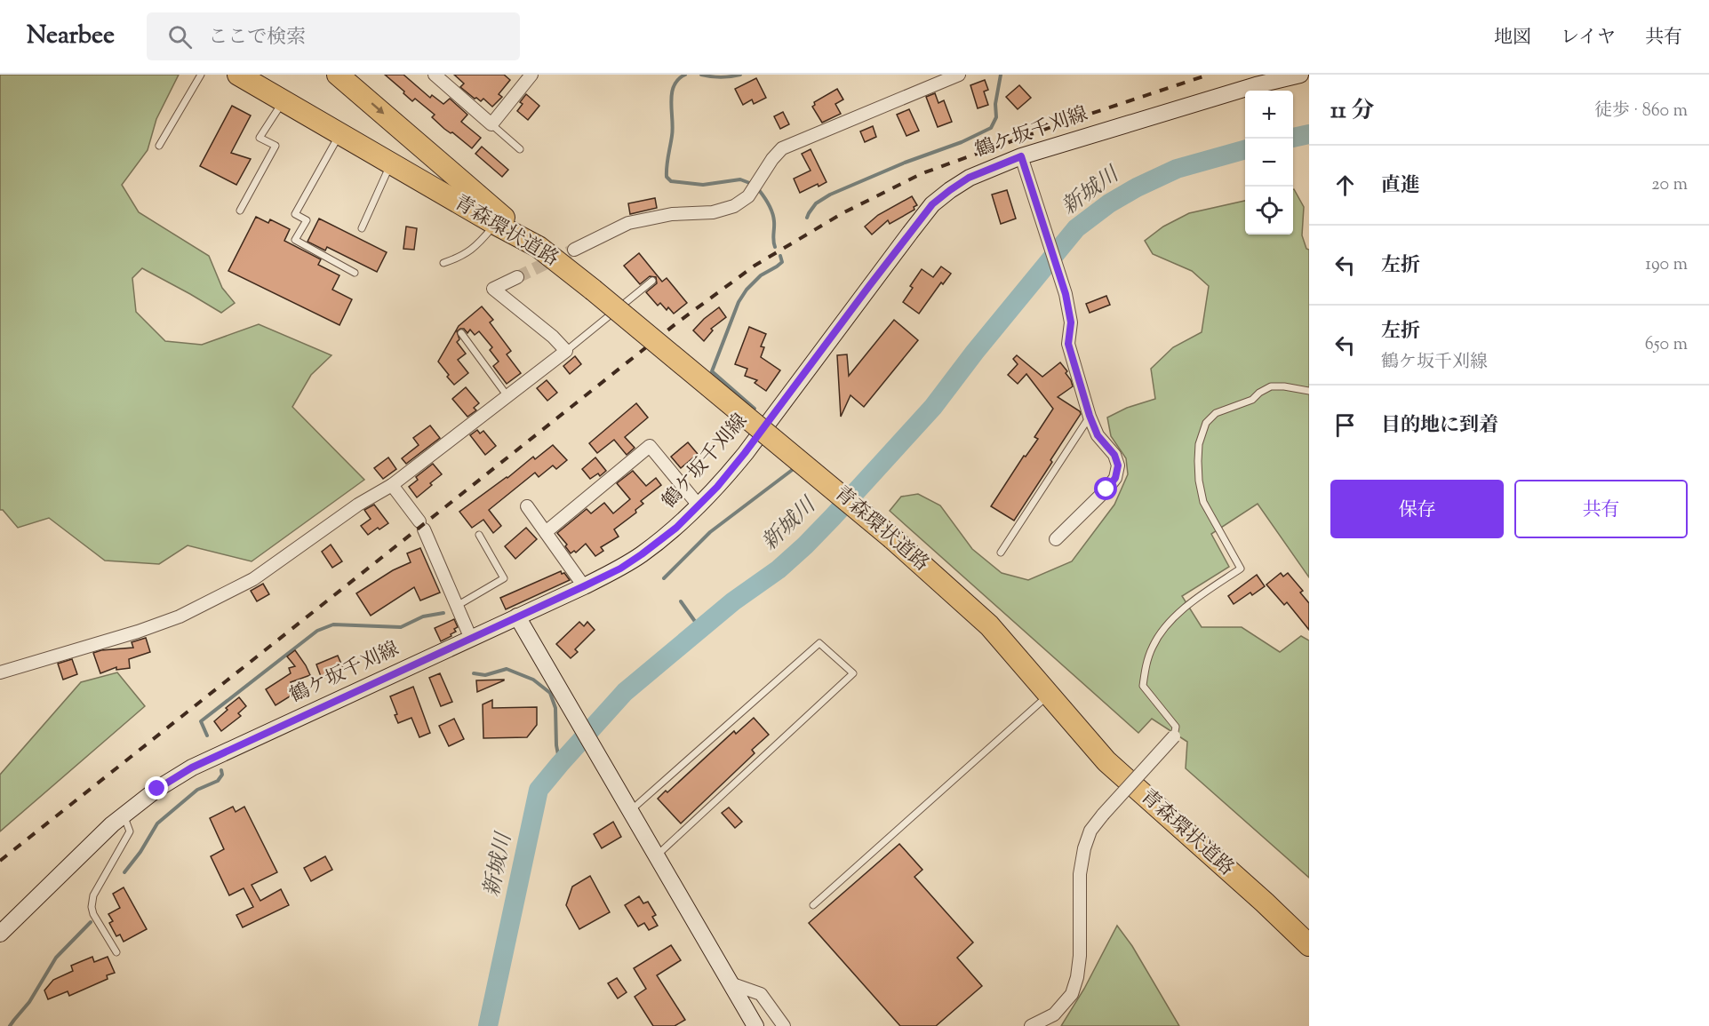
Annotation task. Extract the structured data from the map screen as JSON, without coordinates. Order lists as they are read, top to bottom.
{
  "streets": {
    "highway": ["青森環状道路"],
    "main road": ["鶴ケ坂千刈線"]
  },
  "water": ["新城川"],
  "page": {
    "header": "Nearbee",
    "search": "ここで検索",
    "nav": ["地図", "レイヤ", "共有"],
    "heading": ["11 分", "徒歩 · 860 m"],
    "map_buttons": ["+", "−"],
    "list": [
      ["直進", "20 m"],
      ["左折", "190 m"],
      ["左折", "鶴ケ坂千刈線", "650 m"],
      "目的地に到着"
    ],
    "buttons": ["保存", "共有"]
  }
}
